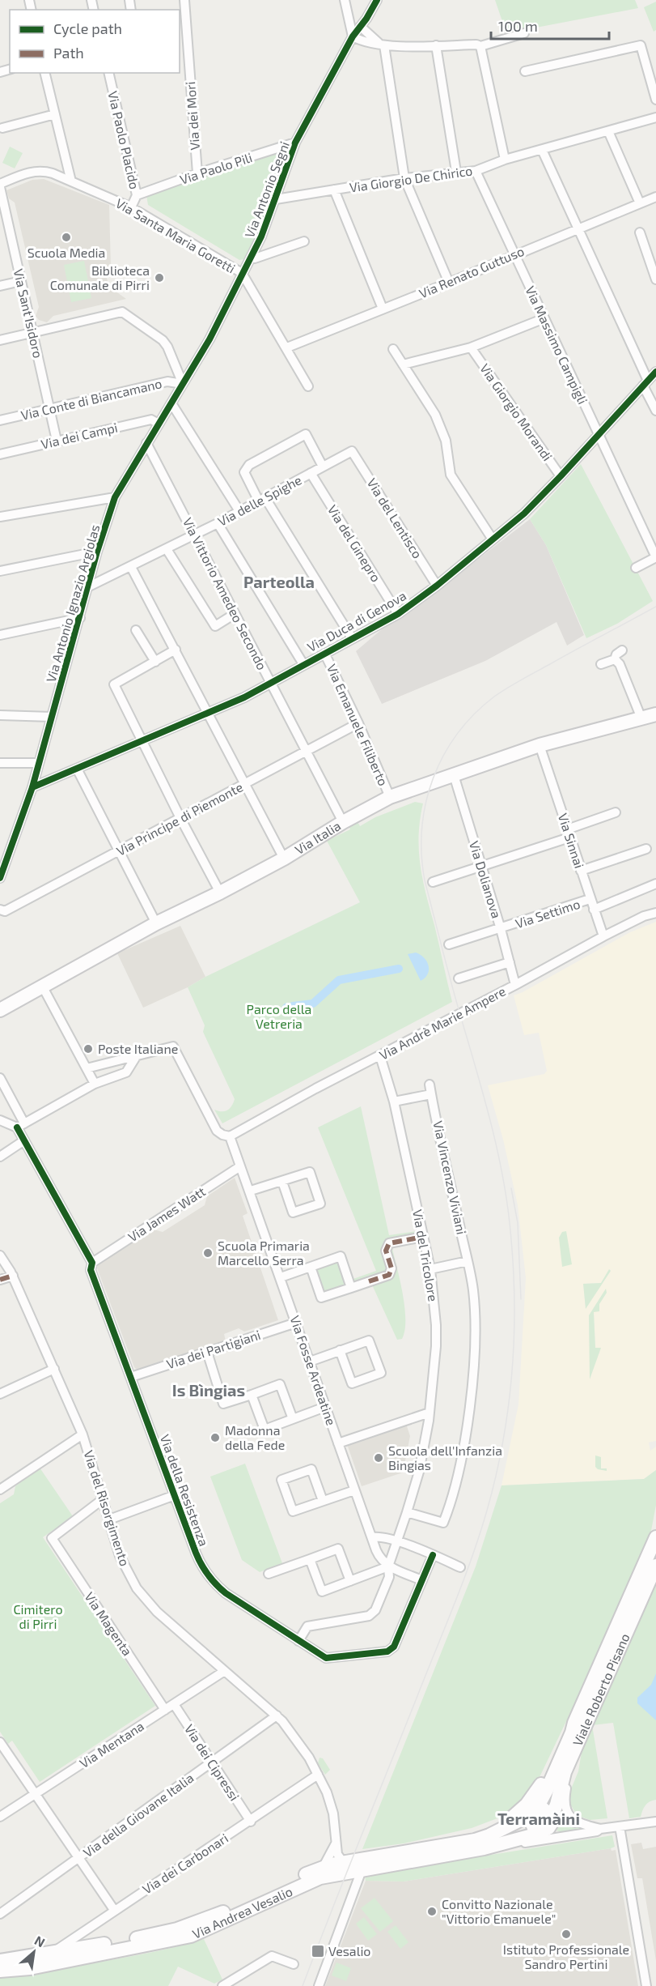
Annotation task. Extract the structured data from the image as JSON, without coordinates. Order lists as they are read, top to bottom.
{
  "streets": {
    "main road": ["Via Italia", "Viale Roberto Pisano", "Via Andrea Vesalio"],
    "street": [
      "Via dei Mori",
      "Via Paolo Placido",
      "Via Paolo Pili",
      "Via Giorgio De Chirico",
      "Via Antonio Segni",
      "Via Santa Maria Goretti",
      "Via Renato Guttuso",
      "Via Sant'Isidoro",
      "Via Massimo Campigli",
      "Via Conte di Biancamano",
      "Via Giorgio Morandi",
      "Via dei Campi",
      "Via delle Spighe",
      "Via del Lentisco",
      "Via del Ginepro",
      "Via Vittorio Amedeo Secondo",
      "Via Antonio Ignazio Argiolas",
      "Via Duca di Genova",
      "Via Emanuele Filiberto",
      "Via Principe di Piemonte",
      "Via Sinnai",
      "Via Dolianova",
      "Via Settimo",
      "Via Andrè Marie Ampere",
      "Via Vincenzo Viviani",
      "Via James Watt",
      "Via del Tricolore",
      "Via dei Partigiani",
      "Via Fosse Ardeatine",
      "Via della Resistenza",
      "Via del Risorgimento",
      "Via Magenta",
      "Via Mentana",
      "Via dei Cipressi",
      "Via della Giovane Italia",
      "Via dei Carbonari"
    ]
  },
  "crossings": [
    ["Via dei Mori", "Via Paolo Pili"],
    ["Via Paolo Placido", "Via Paolo Pili"],
    ["Via Paolo Placido", "Via Santa Maria Goretti"],
    ["Via Paolo Pili", "Via Antonio Segni"],
    ["Via Giorgio De Chirico", "Via Antonio Segni"],
    ["Via Giorgio De Chirico", "Via Massimo Campigli"],
    ["Via Antonio Segni", "Via Santa Maria Goretti"],
    ["Via Antonio Segni", "Via Antonio Ignazio Argiolas"],
    ["Via Santa Maria Goretti", "Via Sant'Isidoro"],
    ["Via Santa Maria Goretti", "Via Antonio Ignazio Argiolas"],
    ["Via Renato Guttuso", "Via Massimo Campigli"],
    ["Via Sant'Isidoro", "Via Conte di Biancamano"],
    ["Via Sant'Isidoro", "Via dei Campi"],
    ["Via Massimo Campigli", "Via Duca di Genova"],
    ["Via Conte di Biancamano", "Via Antonio Ignazio Argiolas"],
    ["Via Giorgio Morandi", "Via Duca di Genova"],
    ["Via dei Campi", "Via Antonio Ignazio Argiolas"],
    ["Via delle Spighe", "Via del Lentisco"],
    ["Via delle Spighe", "Via del Ginepro"],
    ["Via delle Spighe", "Via Vittorio Amedeo Secondo"],
    ["Via delle Spighe", "Via Antonio Ignazio Argiolas"],
    ["Via del Lentisco", "Via Duca di Genova"],
    ["Via del Ginepro", "Via Duca di Genova"],
    ["Via Vittorio Amedeo Secondo", "Via Antonio Ignazio Argiolas"],
    ["Via Vittorio Amedeo Secondo", "Via Duca di Genova"],
    ["Via Vittorio Amedeo Secondo", "Via Principe di Piemonte"],
    ["Via Vittorio Amedeo Secondo", "Via Italia"],
    ["Via Antonio Ignazio Argiolas", "Via Duca di Genova"],
    ["Via Duca di Genova", "Via Emanuele Filiberto"],
    ["Via Emanuele Filiberto", "Via Principe di Piemonte"],
    ["Via Emanuele Filiberto", "Via Italia"],
    ["Via Italia", "Via Sinnai"],
    ["Via Italia", "Via Dolianova"],
    ["Via Sinnai", "Via Settimo"],
    ["Via Sinnai", "Via Andrè Marie Ampere"],
    ["Via Dolianova", "Via Settimo"],
    ["Via Dolianova", "Via Andrè Marie Ampere"],
    ["Via Andrè Marie Ampere", "Via del Tricolore"],
    ["Via Andrè Marie Ampere", "Via Fosse Ardeatine"],
    ["Via Vincenzo Viviani", "Via del Tricolore"],
    ["Via James Watt", "Via Fosse Ardeatine"],
    ["Via James Watt", "Via della Resistenza"],
    ["Via dei Partigiani", "Via Fosse Ardeatine"],
    ["Via dei Partigiani", "Via della Resistenza"],
    ["Via del Risorgimento", "Via Magenta"],
    ["Via del Risorgimento", "Via Mentana"],
    ["Via del Risorgimento", "Via della Giovane Italia"],
    ["Via del Risorgimento", "Via dei Carbonari"],
    ["Via del Risorgimento", "Via Andrea Vesalio"],
    ["Via Magenta", "Via Mentana"],
    ["Viale Roberto Pisano", "Via Andrea Vesalio"],
    ["Via Mentana", "Via dei Cipressi"],
    ["Via dei Cipressi", "Via della Giovane Italia"],
    ["Via dei Cipressi", "Via dei Carbonari"],
    ["Via dei Carbonari", "Via Andrea Vesalio"]
  ],
  "districts": ["Parteolla", "Is Bìngias", "Terramàini"],
  "parks": ["Parco della Vetreria", "Cimitero di Pirri"],
  "places": {
    "other": [
      "Scuola Media",
      "Biblioteca Comunale di Pirri",
      "Poste Italiane",
      "Scuola Primaria Marcello Serra",
      "Madonna della Fede",
      "Scuola dell'Infanzia Bingias",
      "Convitto Nazionale \"Vittorio Emanuele\"",
      "Istituto Professionale Sandro Pertini"
    ],
    "transit": ["Vesalio"]
  },
  "legend": ["Cycle path", "Path"],
  "scale_bar": "100 m",
  "north": "top right"
}
